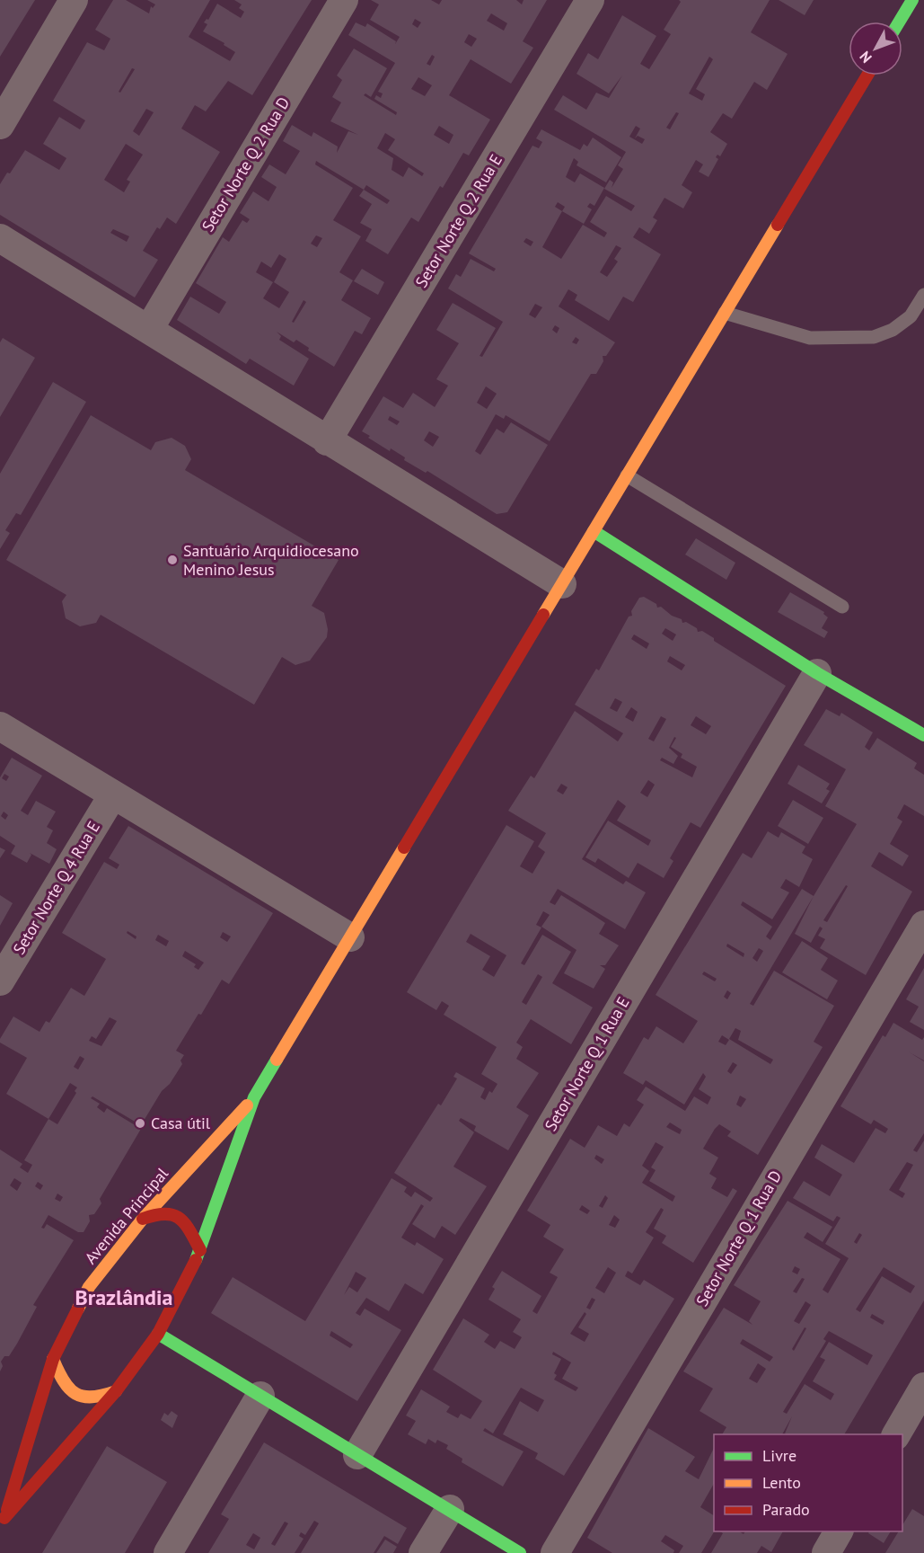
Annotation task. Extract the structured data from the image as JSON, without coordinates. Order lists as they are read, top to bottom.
{
  "streets": {
    "street": [
      "Setor Norte Q 2 Rua D",
      "Setor Norte Q 2 Rua E",
      "Setor Norte Q 4 Rua E",
      "Setor Norte Q 1 Rua E",
      "Avenida Principal",
      "Setor Norte Q 1 Rua D"
    ]
  },
  "districts": ["Brazlândia"],
  "places": ["Santuário Arquidiocesano Menino Jesus", "Casa útil"],
  "legend": ["Livre", "Lento", "Parado"],
  "north": "bottom left"
}
